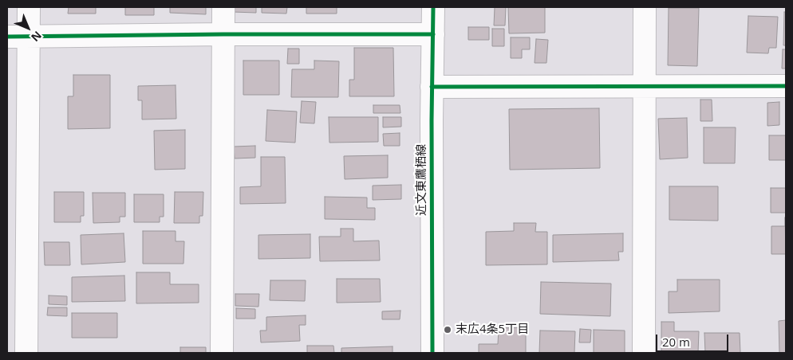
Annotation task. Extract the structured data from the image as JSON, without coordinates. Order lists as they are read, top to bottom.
{
  "streets": {
    "street": ["近文東鷹栖線"]
  },
  "places": ["末広4条5丁目"],
  "scale_bar": "20 m",
  "north": "bottom right"
}
